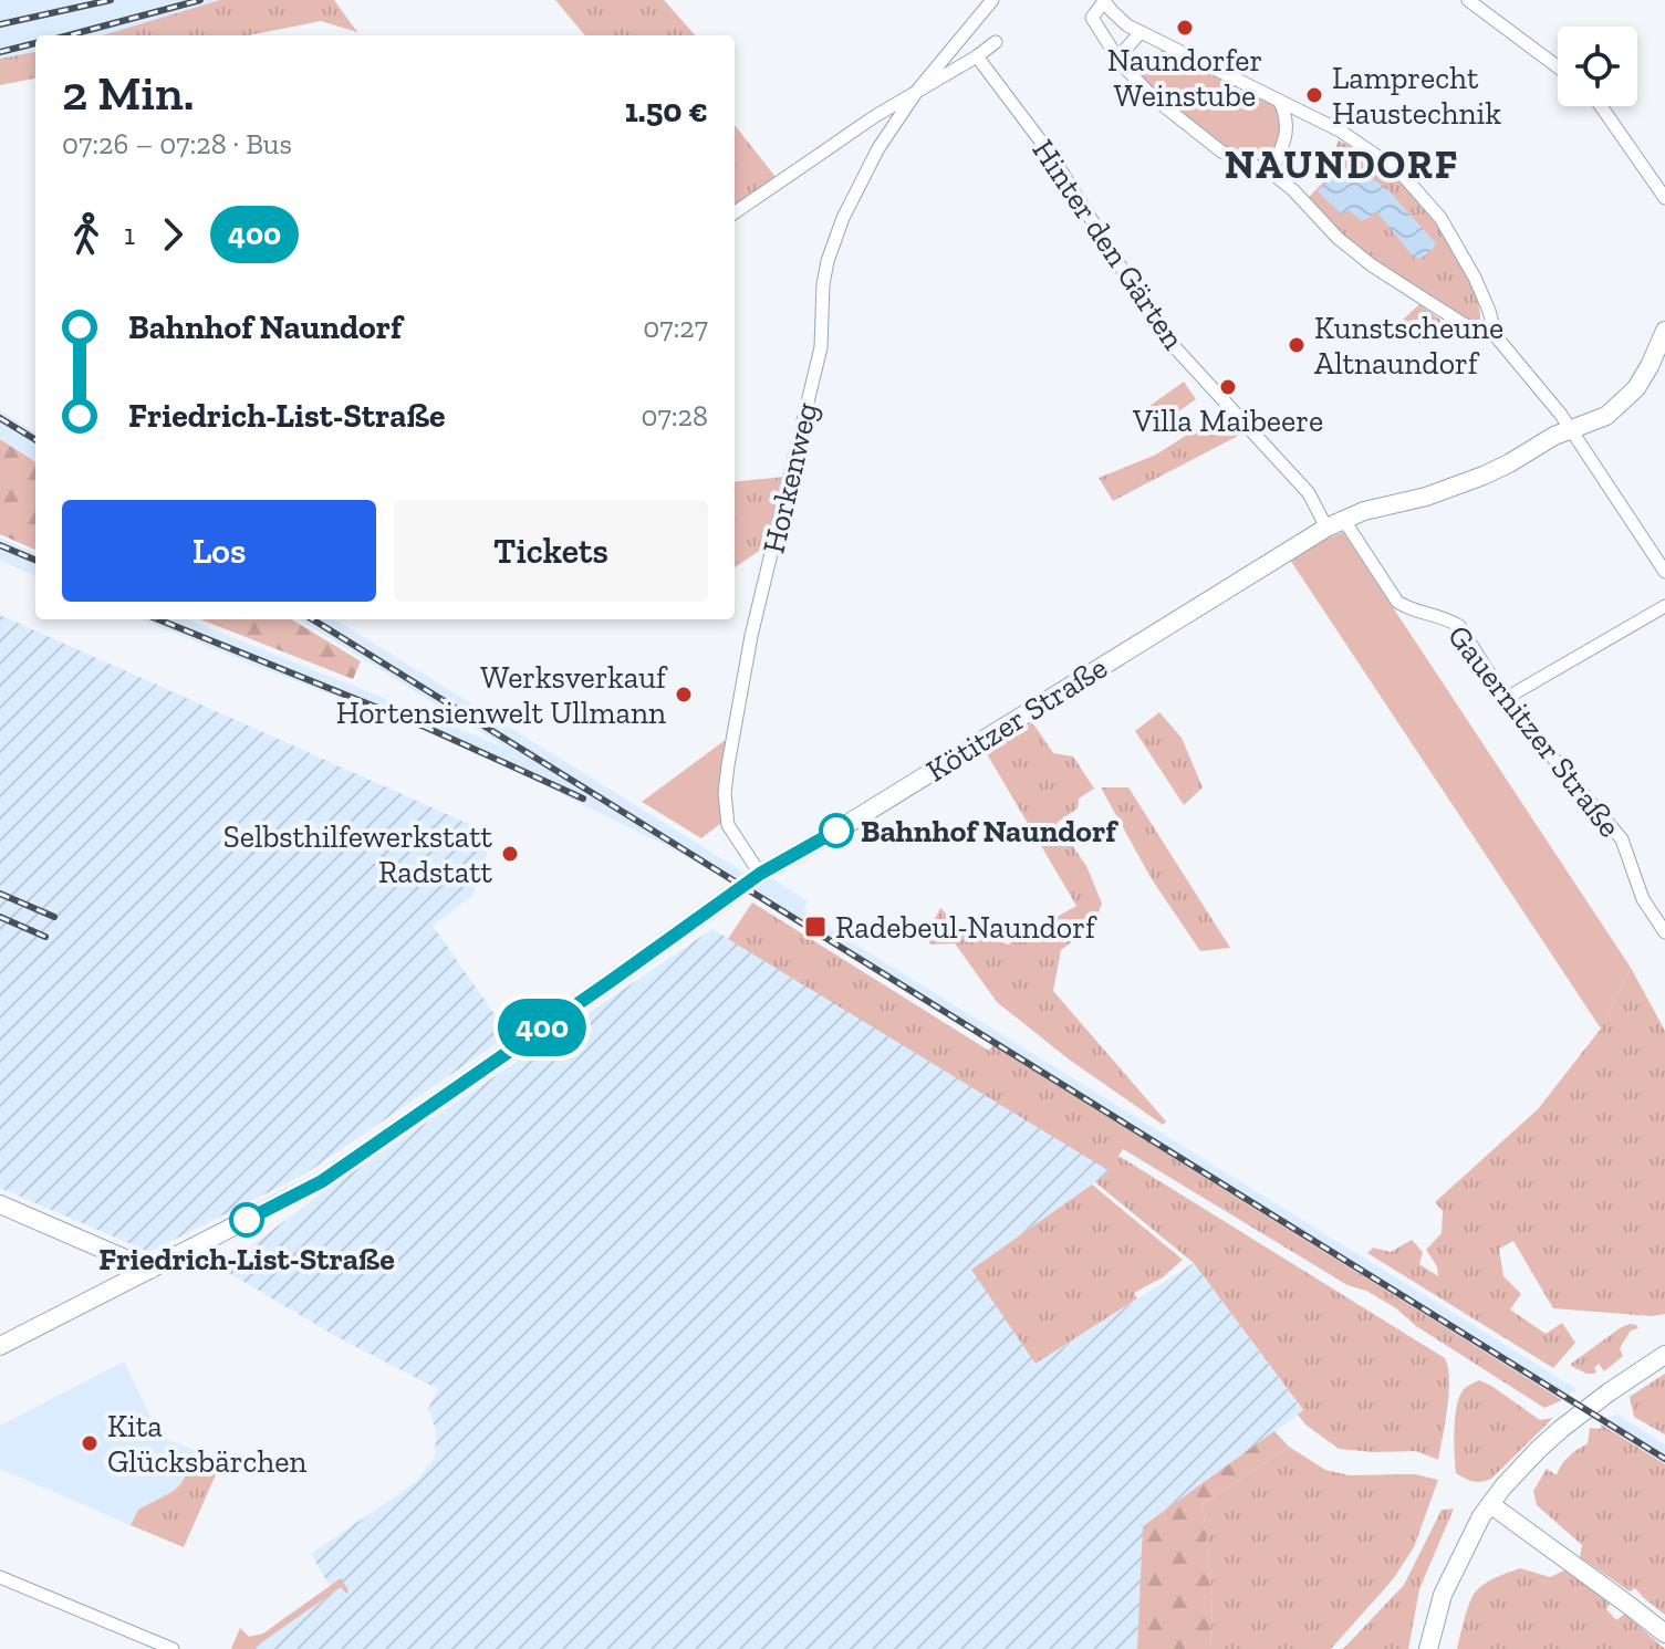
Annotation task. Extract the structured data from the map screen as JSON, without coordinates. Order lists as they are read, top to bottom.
{
  "streets": {
    "street": [
      "Hinter den Gärten",
      "Horkenweg",
      "Kötitzer Straße",
      "Gauernitzer Straße"
    ]
  },
  "crossings": [
    ["Hinter den Gärten", "Kötitzer Straße"],
    ["Hinter den Gärten", "Gauernitzer Straße"],
    ["Horkenweg", "Kötitzer Straße"],
    ["Kötitzer Straße", "Gauernitzer Straße"]
  ],
  "districts": ["NAUNDORF"],
  "places": {
    "other": [
      "Naundorfer Weinstube",
      "Lamprecht Haustechnik",
      "Kunstscheune Altnaundorf",
      "Villa Maibeere",
      "Werksverkauf Hortensienwelt Ullmann",
      "Bahnhof Naundorf",
      "Selbsthilfewerkstatt Radstatt",
      "Friedrich-List-Straße",
      "Kita Glücksbärchen"
    ],
    "transit": ["Radebeul-Naundorf"]
  },
  "lines": ["bus line 400"],
  "page": {
    "on_map": "400",
    "heading": ["2 Min.", "07:26 – 07:28 · Bus", "1.50 €"],
    "legs": ["1", "400"],
    "list": [
      {
        "name": "Bahnhof Naundorf",
        "value": "07:27"
      },
      {
        "name": "Friedrich-List-Straße",
        "value": "07:28"
      }
    ],
    "buttons": ["Los", "Tickets"]
  }
}
